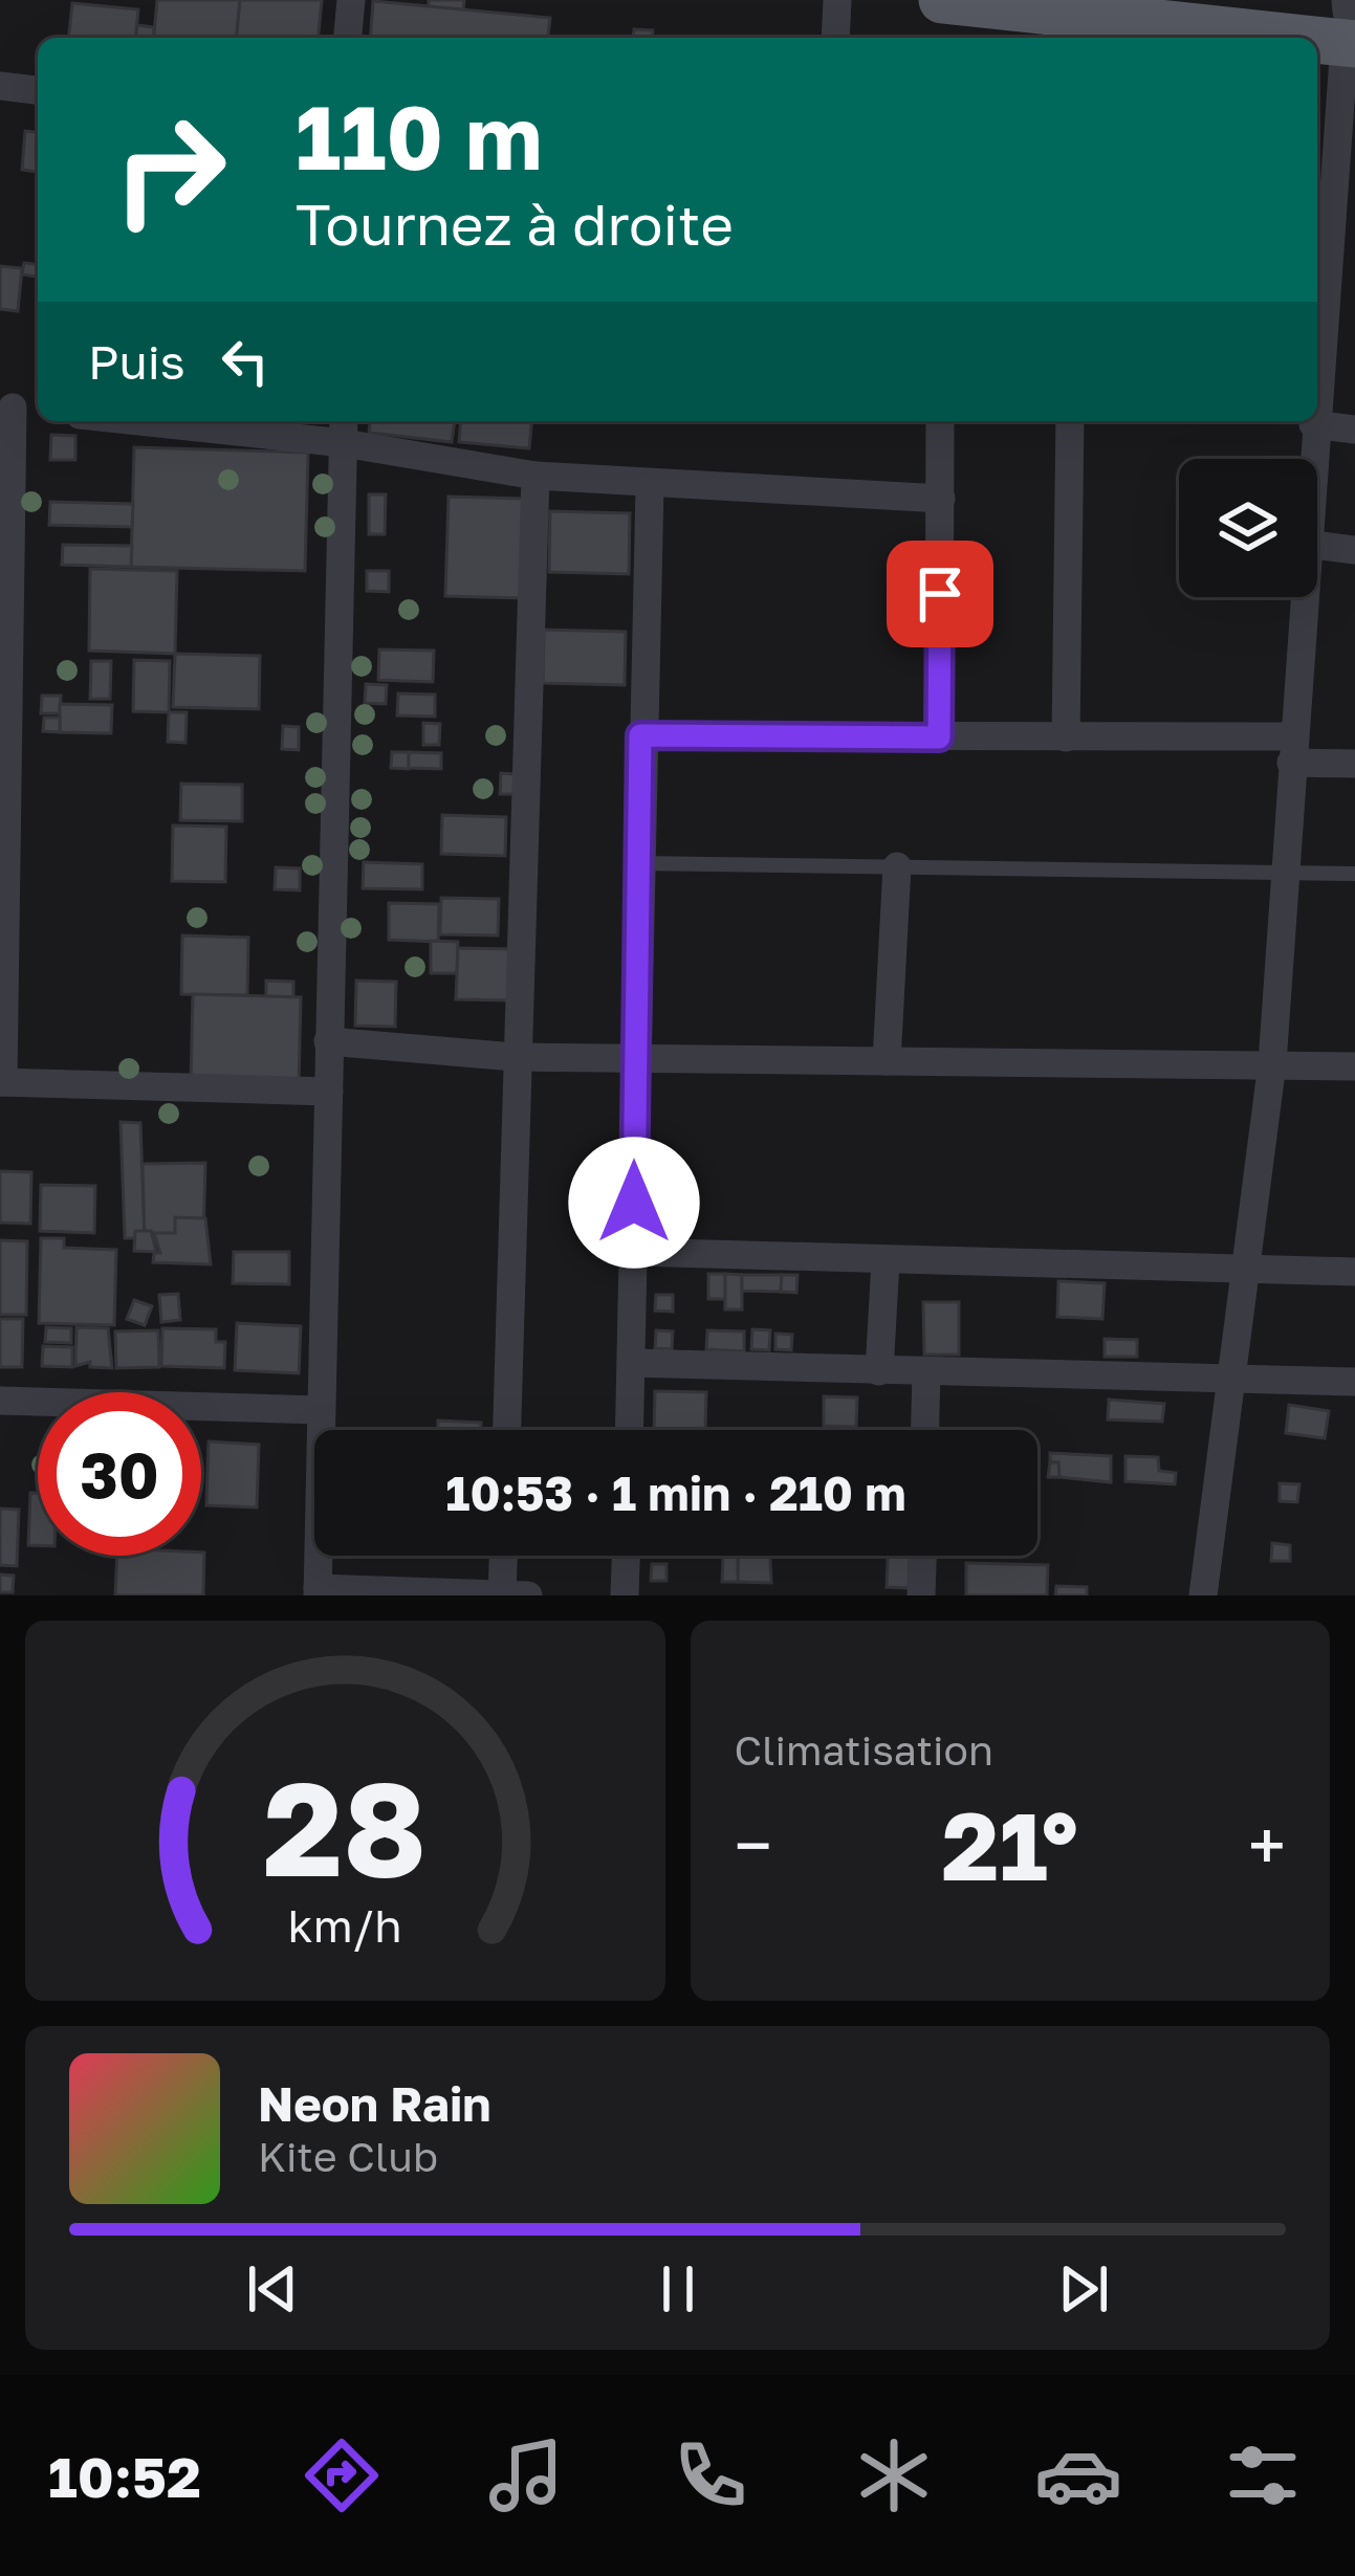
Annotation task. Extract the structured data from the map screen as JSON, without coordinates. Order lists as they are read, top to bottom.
{
  "page": {
    "turn": ["110 m", "Tournez à droite"],
    "then": "Puis",
    "limit": "30",
    "trip": "10:53 · 1 min · 210 m",
    "tile": "Climatisation",
    "heat": ["−", "21°", "+"],
    "song": ["Neon Rain", "Kite Club"],
    "tabs": "10:52",
    "gauge": ["28", "km/h"]
  }
}
